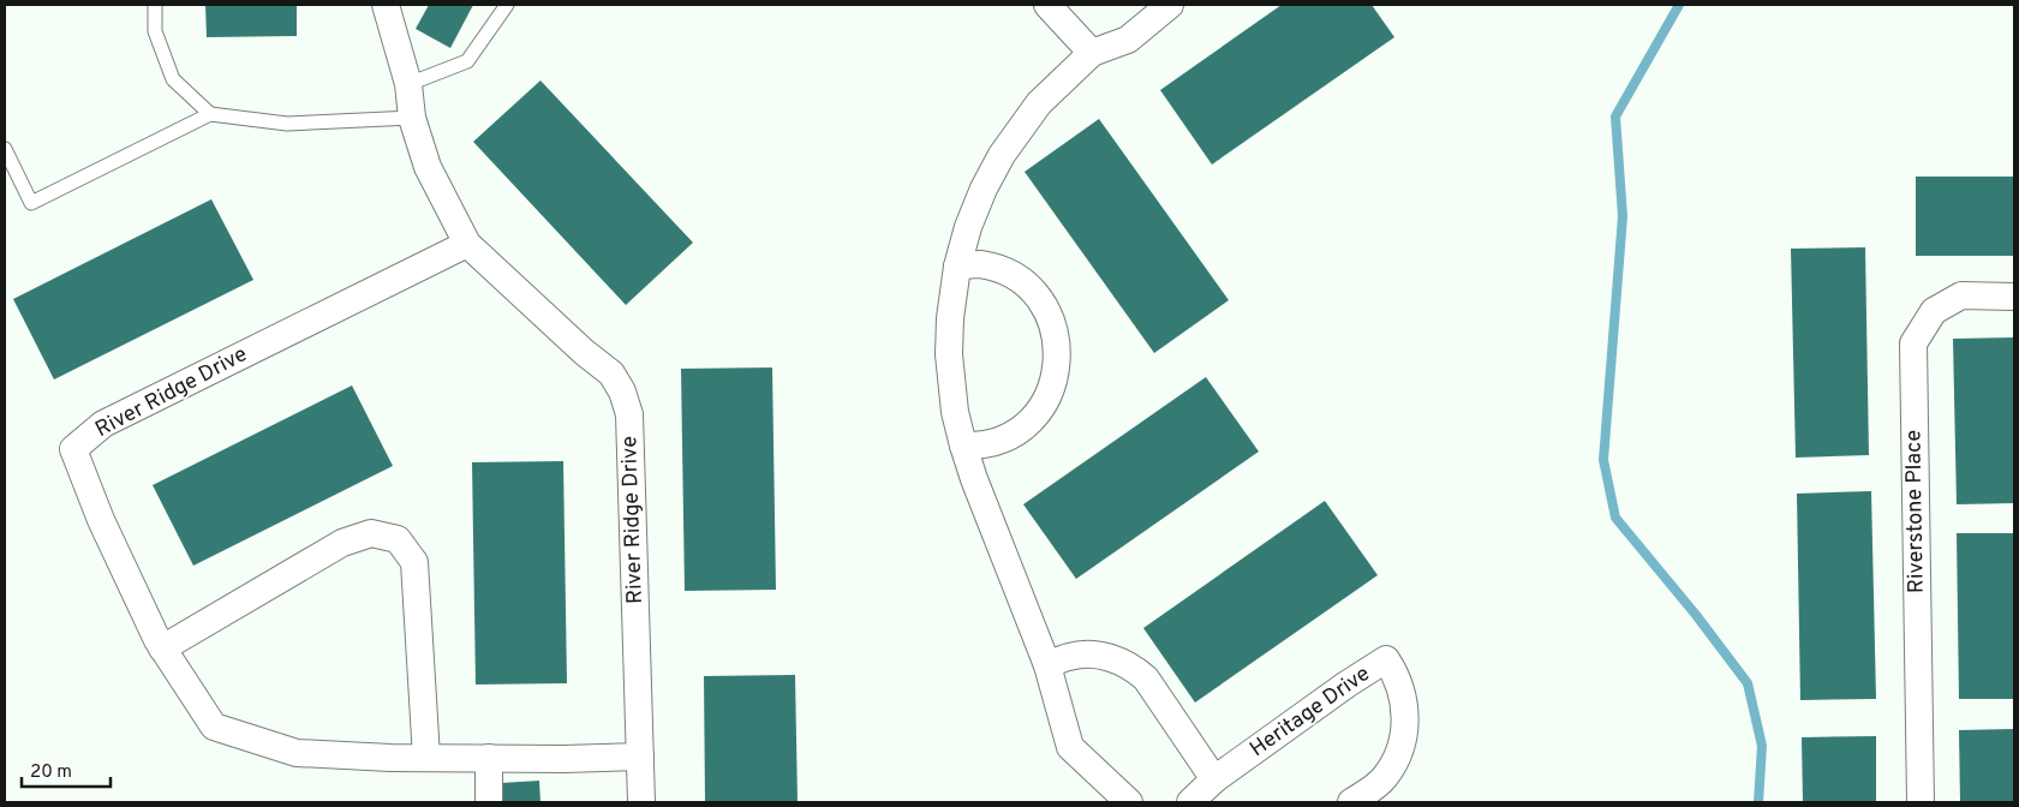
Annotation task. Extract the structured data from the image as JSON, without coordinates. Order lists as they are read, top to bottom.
{
  "streets": {
    "street": ["River Ridge Drive", "Riverstone Place", "Heritage Drive"]
  },
  "scale_bar": "20 m"
}
